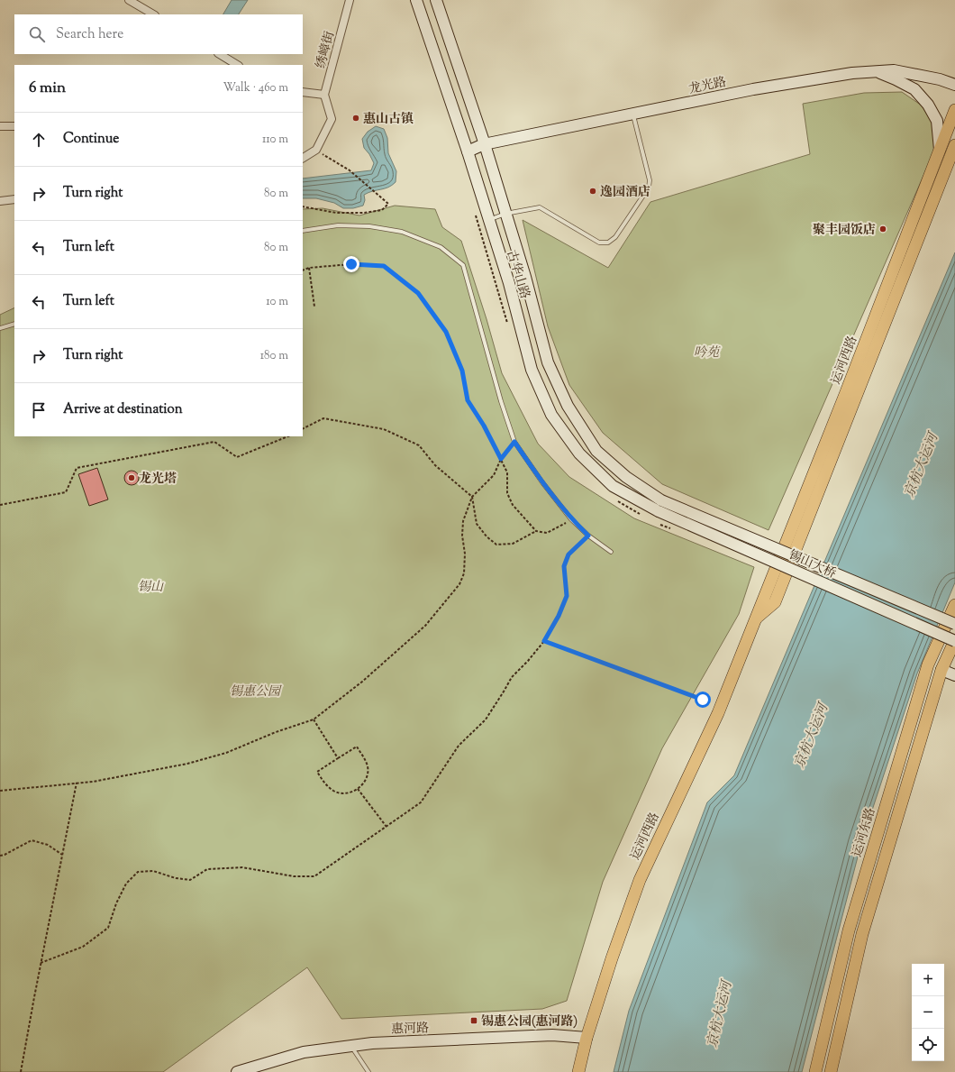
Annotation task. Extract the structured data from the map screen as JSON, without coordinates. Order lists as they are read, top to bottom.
{
  "streets": {
    "main road": [
      "龙光路",
      "古华山路",
      "运河西路",
      "锡山大桥",
      "运河东路",
      "惠河路"
    ],
    "street": ["绣嶂街"]
  },
  "crossings": [
    ["龙光路", "古华山路"],
    ["古华山路", "锡山大桥"],
    ["运河西路", "惠河路"]
  ],
  "water": ["京杭大运河"],
  "parks": ["吟苑", "锡山", "锡惠公园"],
  "places": {
    "other": [
      "惠山古镇",
      "逸园酒店",
      "聚丰园饭店",
      "龙光塔"
    ],
    "transit": ["锡惠公园(惠河路)"]
  },
  "page": {
    "search": "Search here",
    "heading": ["6 min", "Walk · 460 m"],
    "list": [
      ["Continue", "110 m"],
      ["Turn right", "80 m"],
      ["Turn left", "80 m"],
      ["Turn left", "10 m"],
      ["Turn right", "180 m"],
      "Arrive at destination"
    ],
    "map_buttons": ["+", "−"]
  }
}
